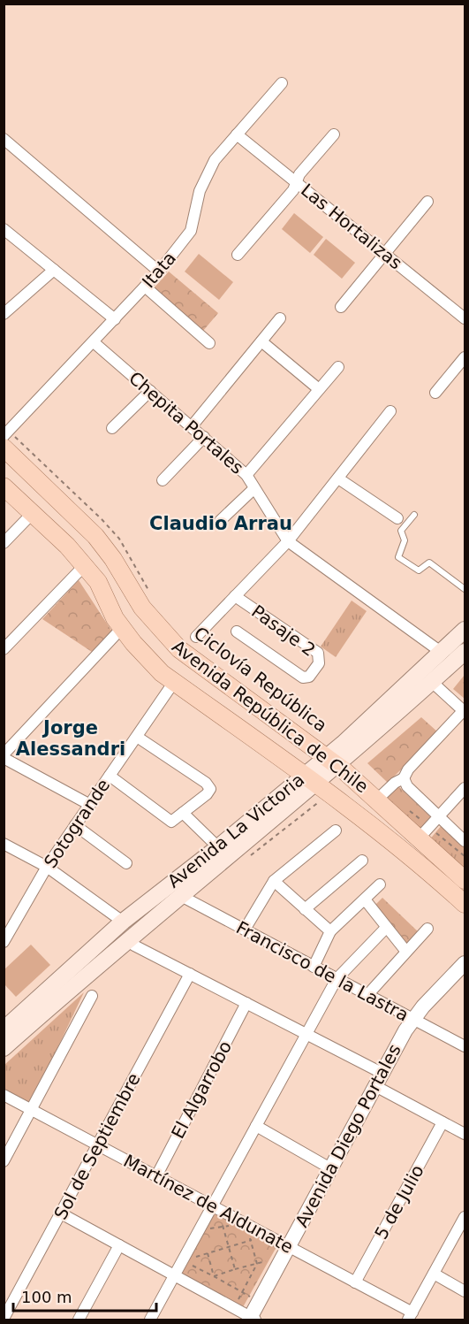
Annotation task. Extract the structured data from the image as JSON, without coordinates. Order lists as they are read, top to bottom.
{
  "streets": {
    "main road": ["Avenida República de Chile", "Avenida La Victoria"],
    "street": [
      "Las Hortalizas",
      "Itata",
      "Chepita Portales",
      "Pasaje 2",
      "Sotogrande",
      "Francisco de la Lastra",
      "El Algarrobo",
      "Avenida Diego Portales",
      "Sol de Septiembre",
      "5 de Julio",
      "Martínez de Aldunate"
    ]
  },
  "crossings": [
    ["Las Hortalizas", "Itata"],
    ["Itata", "Chepita Portales"],
    ["Chepita Portales", "Avenida La Victoria"],
    ["Avenida República de Chile", "Sotogrande"],
    ["Avenida República de Chile", "Avenida La Victoria"],
    ["Avenida La Victoria", "Francisco de la Lastra"],
    ["Francisco de la Lastra", "Avenida Diego Portales"],
    ["El Algarrobo", "Martínez de Aldunate"],
    ["Avenida Diego Portales", "Martínez de Aldunate"],
    ["Sol de Septiembre", "Martínez de Aldunate"],
    ["5 de Julio", "Martínez de Aldunate"]
  ],
  "districts": ["Claudio Arrau", "Jorge Alessandri"],
  "scale_bar": "100 m"
}
